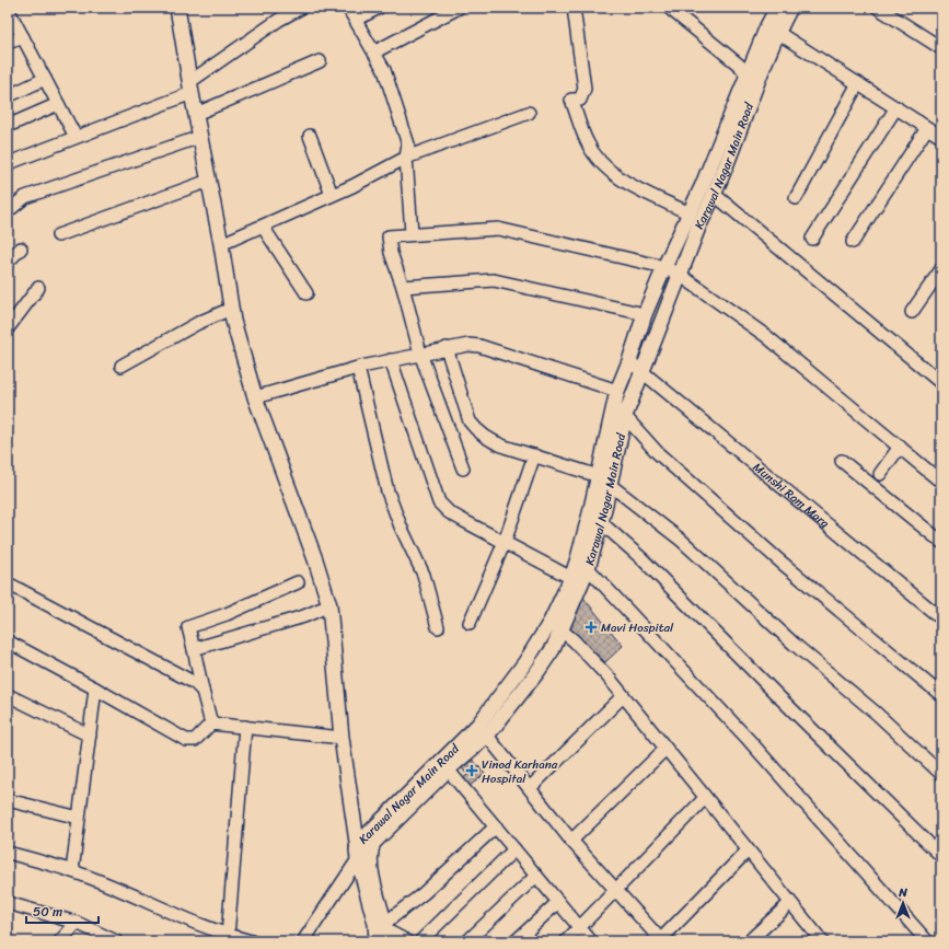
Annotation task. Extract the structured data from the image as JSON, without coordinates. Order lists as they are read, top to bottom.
{
  "streets": {
    "street": ["Karawal Nagar Main Road", "Munshi Ram Marg"]
  },
  "crossings": [
    ["Karawal Nagar Main Road", "Munshi Ram Marg"]
  ],
  "places": {
    "health": ["Mavi Hospital", "Vinod Karhana Hospital"]
  },
  "scale_bar": "50 m",
  "north": "top"
}
